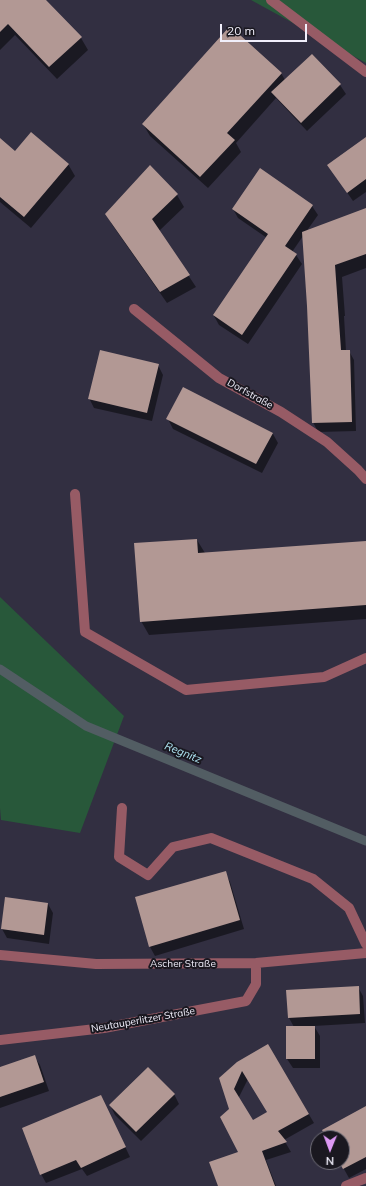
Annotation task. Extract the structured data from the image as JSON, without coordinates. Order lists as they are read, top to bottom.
{
  "streets": {
    "street": ["Dorfstraße", "Ascher Straße", "Neutauperlitzer Straße"]
  },
  "crossings": [
    ["Ascher Straße", "Neutauperlitzer Straße"]
  ],
  "water": ["Regnitz"],
  "scale_bar": "20 m",
  "north": "bottom"
}
